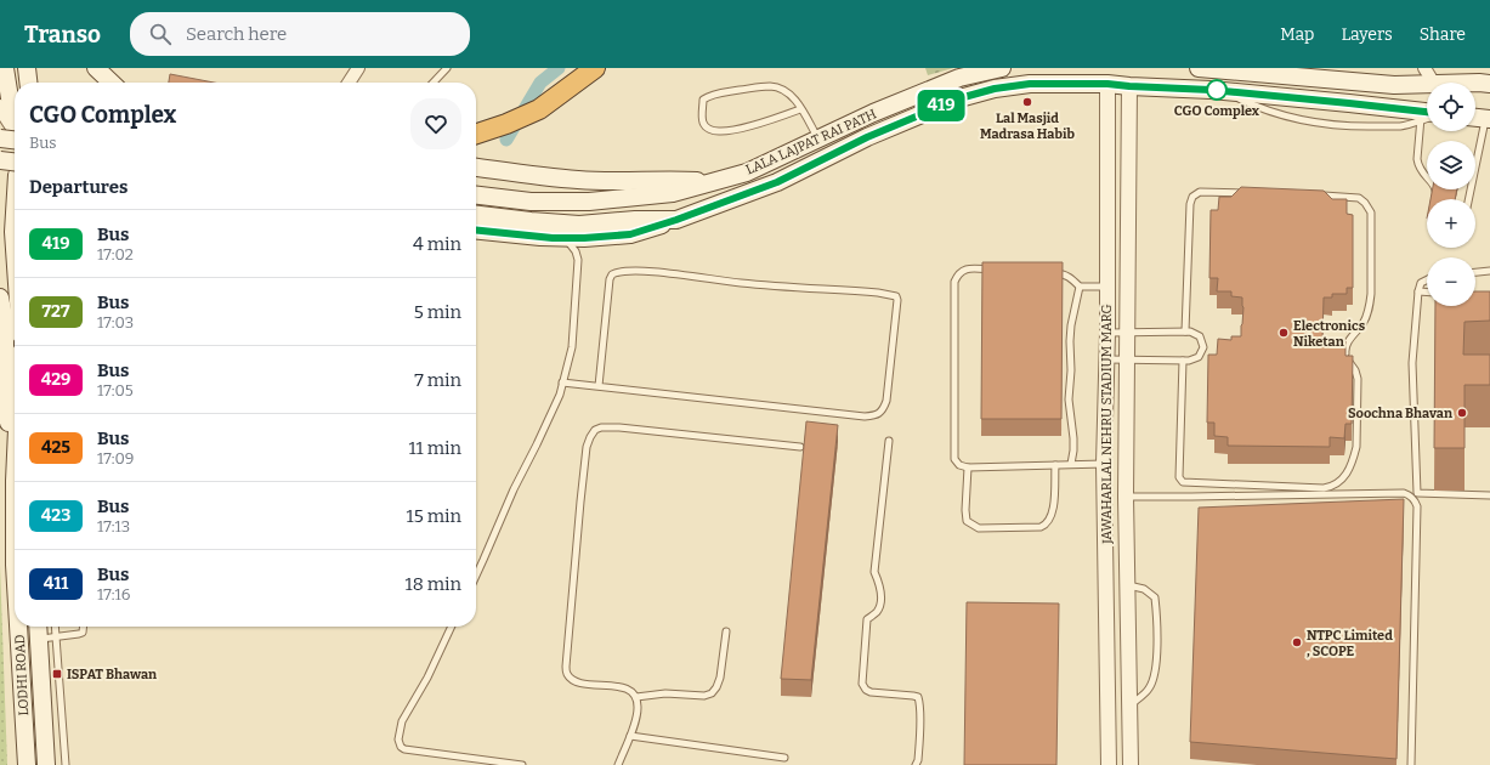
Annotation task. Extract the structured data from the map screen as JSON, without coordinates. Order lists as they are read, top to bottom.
{
  "streets": {
    "main road": ["LALA LAJPAT RAI PATH", "LODHI ROAD"],
    "street": ["JAWAHARLAL NEHRU STADIUM MARG"]
  },
  "crossings": [
    ["LALA LAJPAT RAI PATH", "JAWAHARLAL NEHRU STADIUM MARG"]
  ],
  "places": {
    "other": [
      "CGO Complex",
      "Lal Masjid Madrasa Habib",
      "Electronics Niketan",
      "Soochna Bhavan",
      "NTPC Limited , SCOPE"
    ],
    "transit": ["ISPAT Bhawan"]
  },
  "lines": ["bus line 419"],
  "page": {
    "header": "Transo",
    "search": "Search here",
    "nav": ["Map", "Layers", "Share"],
    "on_map": "419",
    "map_buttons": ["+", "−"],
    "heading": [
      ["CGO Complex", "Bus"],
      "Departures"
    ],
    "list": [
      {
        "mark": "419",
        "name": "Bus",
        "note": "17:02",
        "value": "4 min"
      },
      {
        "mark": "727",
        "name": "Bus",
        "note": "17:03",
        "value": "5 min"
      },
      {
        "mark": "429",
        "name": "Bus",
        "note": "17:05",
        "value": "7 min"
      },
      {
        "mark": "425",
        "name": "Bus",
        "note": "17:09",
        "value": "11 min"
      },
      {
        "mark": "423",
        "name": "Bus",
        "note": "17:13",
        "value": "15 min"
      },
      {
        "mark": "411",
        "name": "Bus",
        "note": "17:16",
        "value": "18 min"
      }
    ]
  }
}
